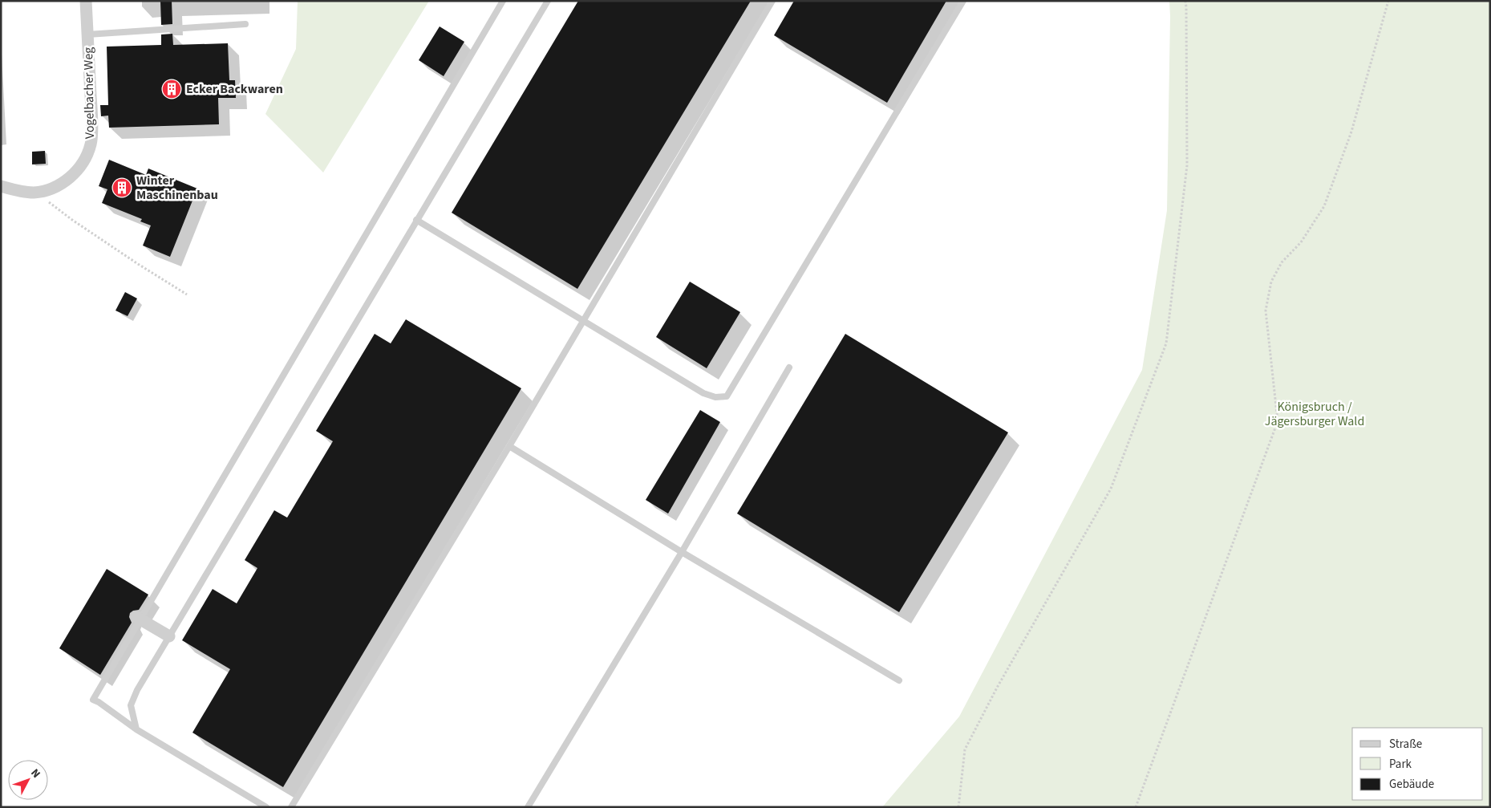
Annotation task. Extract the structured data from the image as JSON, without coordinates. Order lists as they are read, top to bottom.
{
  "streets": {
    "street": ["Vogelbacher Weg"]
  },
  "parks": ["Königsbruch / Jägersburger Wald"],
  "places": {
    "building": ["Ecker Backwaren", "Winter Maschinenbau"]
  },
  "legend": ["Straße", "Park", "Gebäude"],
  "north": "top right"
}
